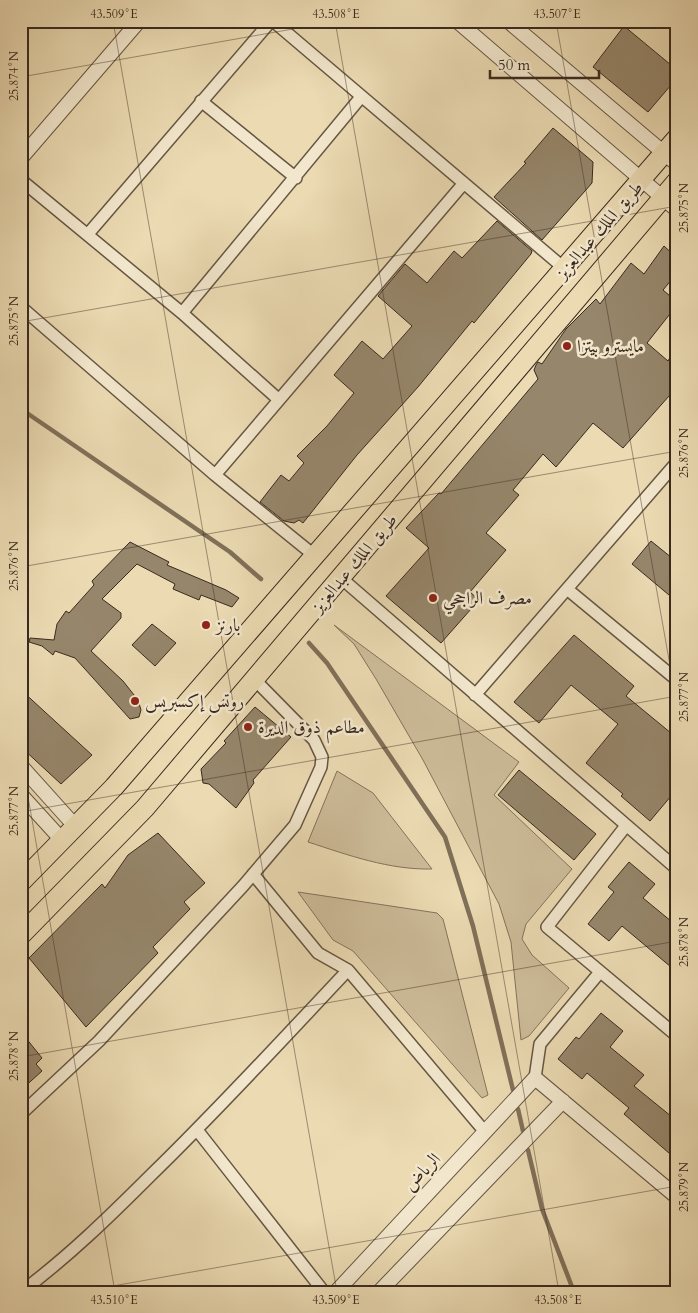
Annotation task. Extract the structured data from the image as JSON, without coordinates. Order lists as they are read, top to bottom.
{
  "streets": {
    "highway": ["طريق الملك عبدالعزيز"],
    "street": ["الرياض"]
  },
  "places": [
    "مايسترو بيتزا",
    "مصرف الراجحي",
    "بارنز",
    "روتس إكسبريس",
    "مطاعم ذوق الديرة"
  ],
  "scale_bar": "50 m",
  "coordinates": [
    "43.509°E",
    "43.508°E",
    "43.507°E",
    "25.874°N",
    "25.875°N",
    "25.876°N",
    "25.877°N",
    "25.878°N",
    "25.879°N",
    "43.510°E"
  ]
}
